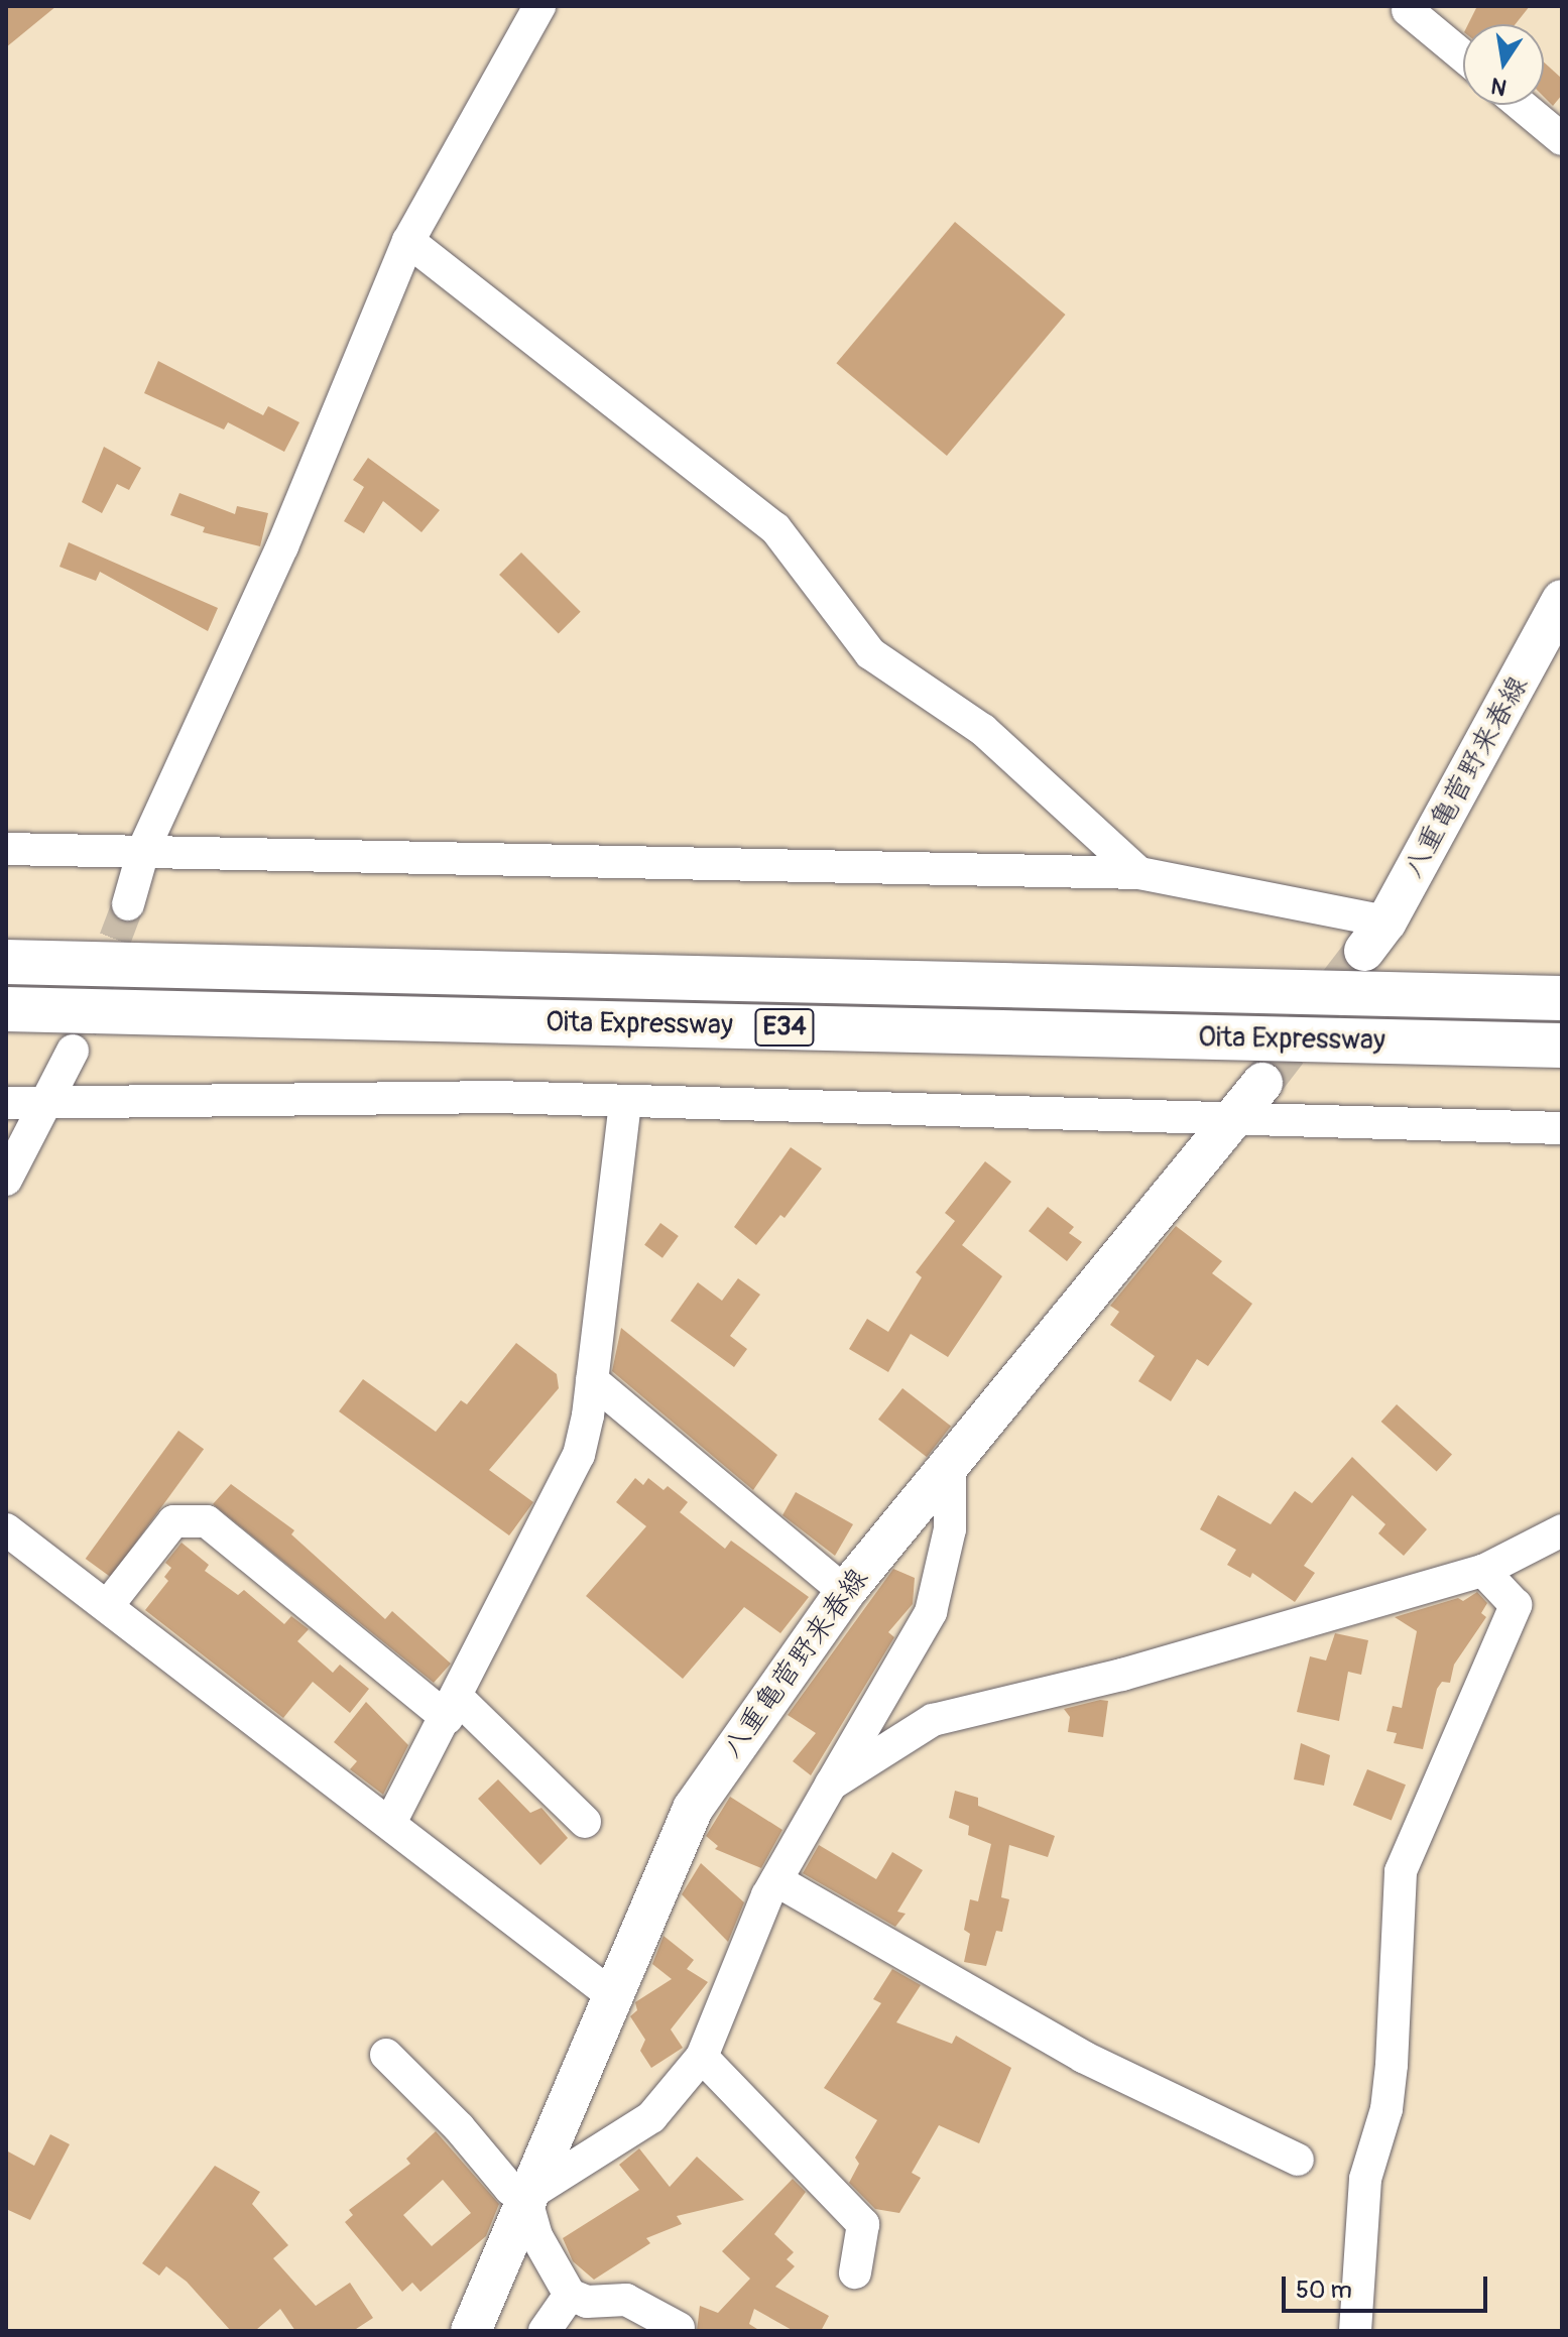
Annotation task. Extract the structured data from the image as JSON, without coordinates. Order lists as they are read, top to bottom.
{
  "streets": {
    "highway": ["Oita Expressway", "E34"],
    "main road": ["八重亀菅野来春線"]
  },
  "scale_bar": "50 m",
  "north": "bottom"
}
